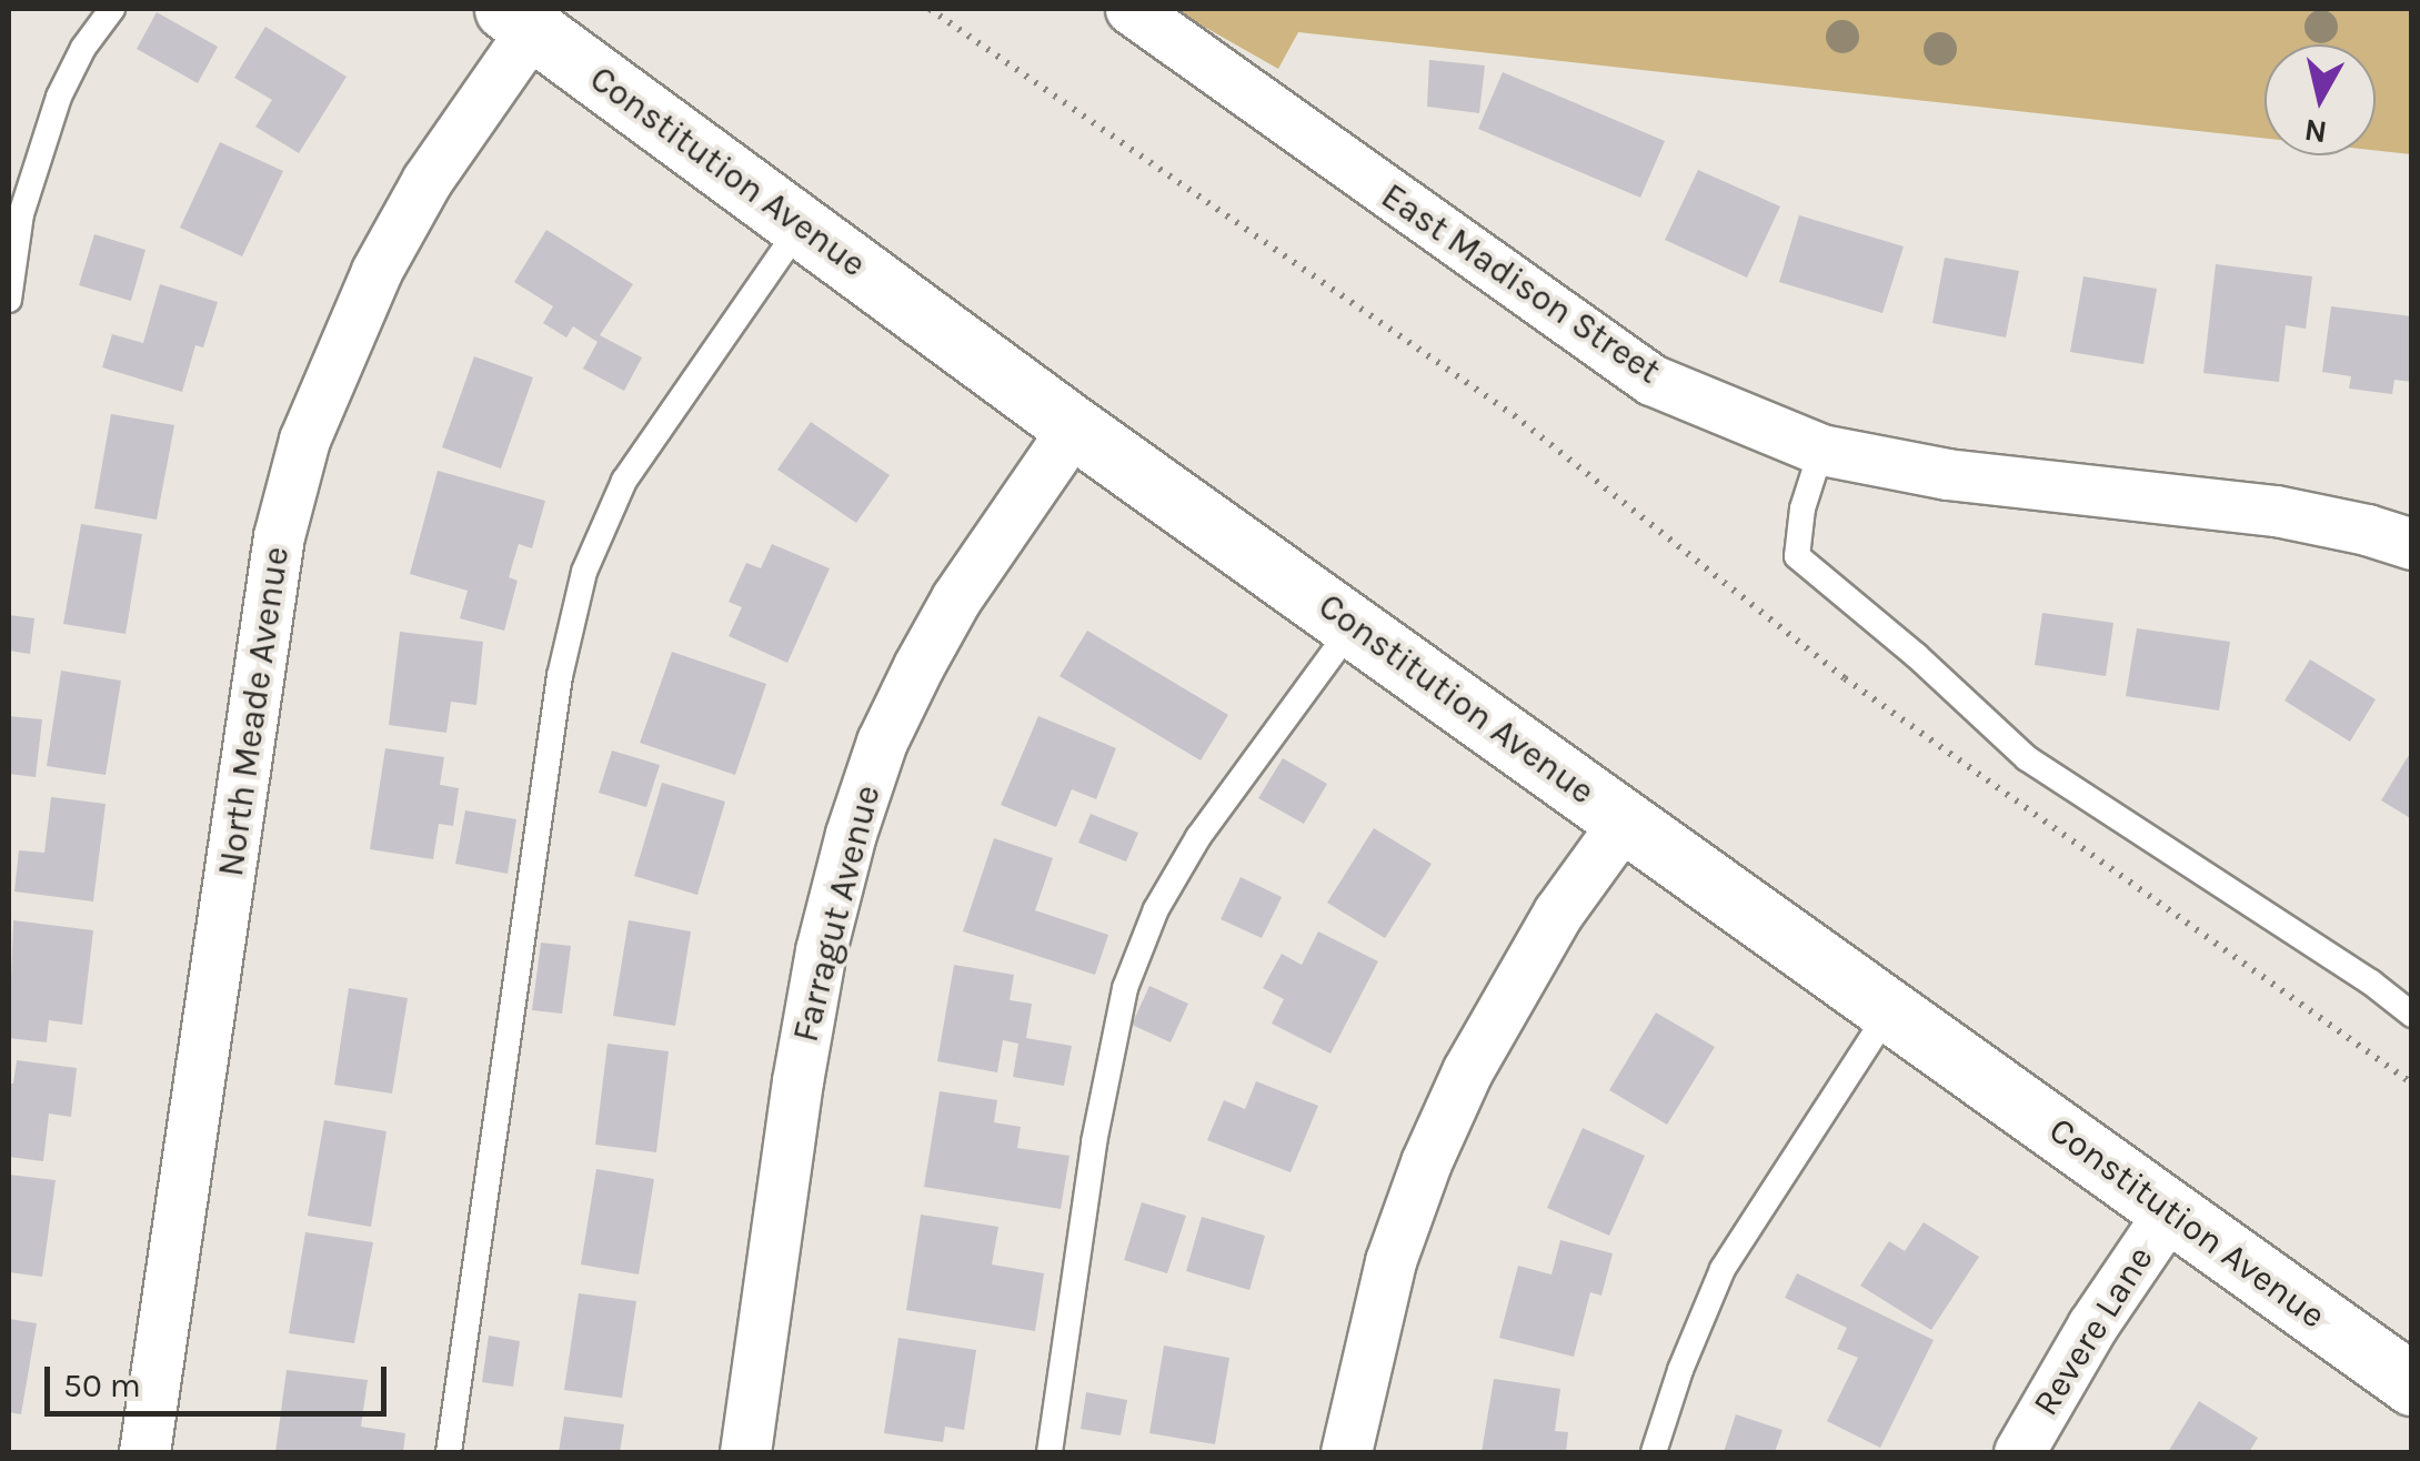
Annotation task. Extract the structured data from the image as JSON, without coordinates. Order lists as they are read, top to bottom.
{
  "streets": {
    "main road": ["Constitution Avenue"],
    "street": [
      "East Madison Street",
      "North Meade Avenue",
      "Farragut Avenue",
      "Revere Lane"
    ]
  },
  "crossings": [
    ["Constitution Avenue", "North Meade Avenue"],
    ["Constitution Avenue", "Farragut Avenue"],
    ["Constitution Avenue", "Revere Lane"]
  ],
  "scale_bar": "50 m",
  "north": "bottom"
}
